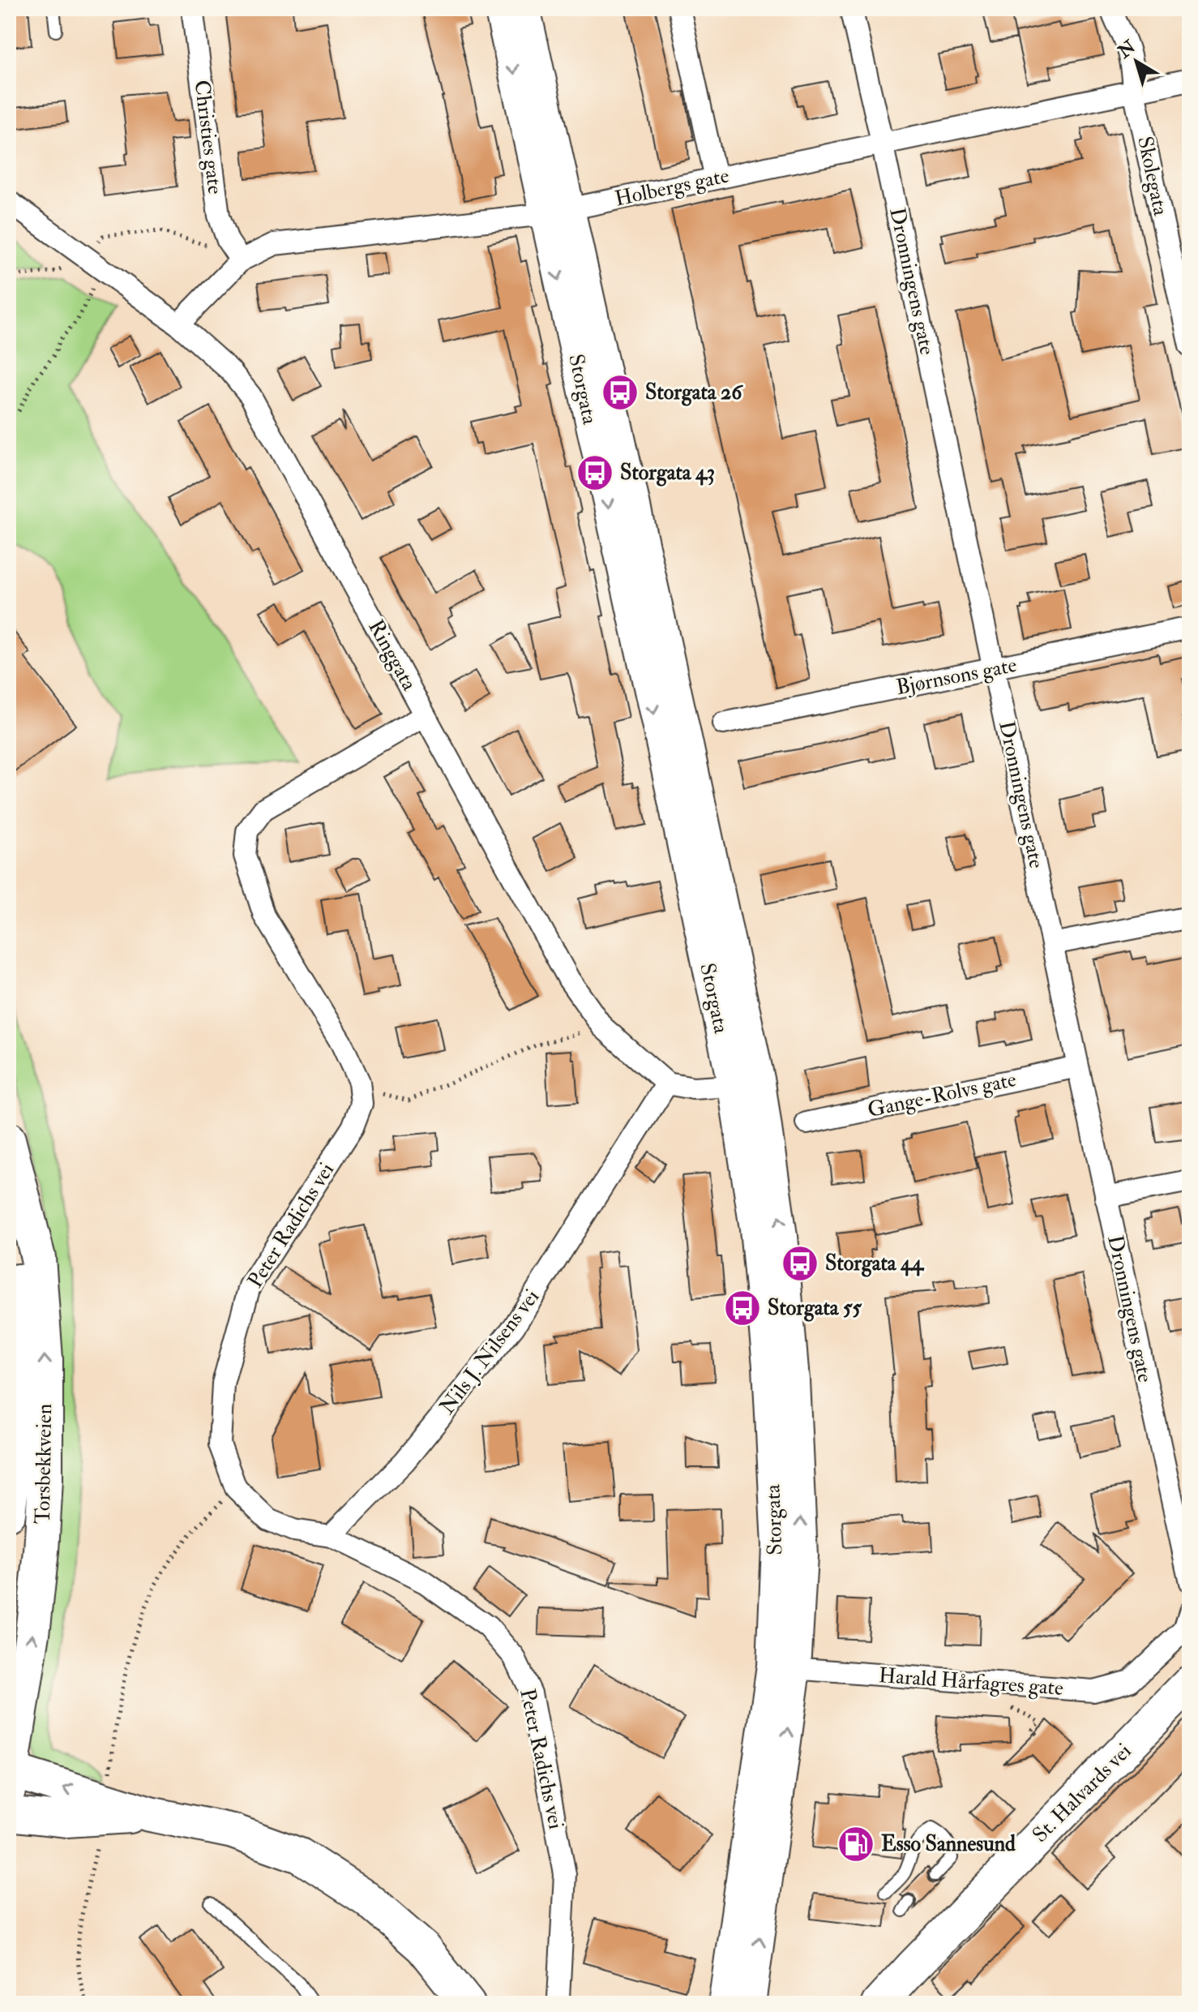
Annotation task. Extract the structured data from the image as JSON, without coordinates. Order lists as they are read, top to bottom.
{
  "streets": {
    "main road": ["Torsbekkveien", "St. Halvards vei"],
    "street": [
      "Christies gate",
      "Skolegata",
      "Holbergs gate",
      "Dronningens gate",
      "Storgata",
      "Ringgata",
      "Bjørnsons gate",
      "Gange-Rolvs gate",
      "Peter Radichs vei",
      "Nils J. Nilsens vei",
      "Harald Hårfagres gate"
    ]
  },
  "crossings": [
    ["Christies gate", "Holbergs gate"],
    ["Skolegata", "Holbergs gate"],
    ["Holbergs gate", "Dronningens gate"],
    ["Holbergs gate", "Storgata"],
    ["Holbergs gate", "Ringgata"],
    ["Dronningens gate", "Bjørnsons gate"],
    ["Dronningens gate", "Gange-Rolvs gate"],
    ["Storgata", "Harald Hårfagres gate"],
    ["Ringgata", "Peter Radichs vei"],
    ["Ringgata", "Nils J. Nilsens vei"],
    ["Peter Radichs vei", "Nils J. Nilsens vei"]
  ],
  "places": {
    "bus stop": [
      "Storgata 26",
      "Storgata 43",
      "Storgata 44",
      "Storgata 55"
    ],
    "fuel station": ["Esso Sannesund"]
  },
  "north": "top left"
}
